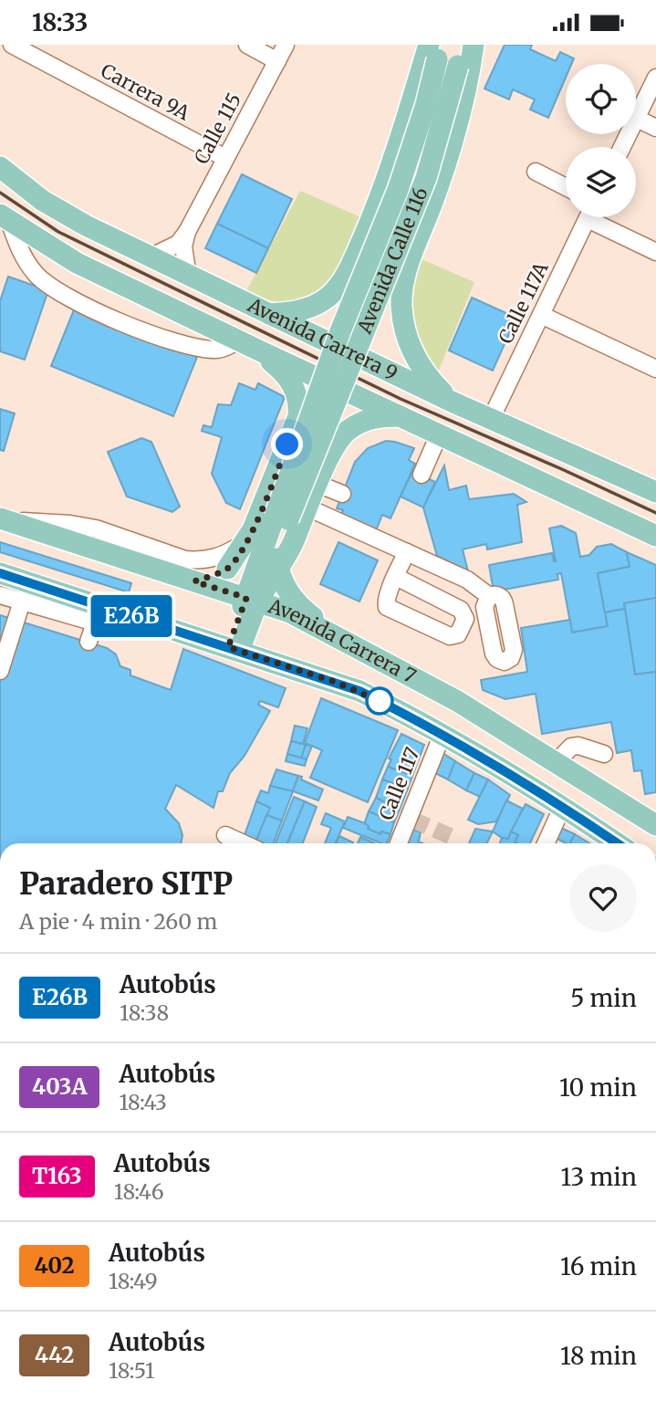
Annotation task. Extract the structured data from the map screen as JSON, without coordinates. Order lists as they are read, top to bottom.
{
  "streets": {
    "main road": ["Avenida Calle 116", "Avenida Carrera 9", "Avenida Carrera 7"],
    "street": [
      "Carrera 9A",
      "Calle 115",
      "Calle 117A",
      "Calle 117"
    ]
  },
  "crossings": [
    ["Carrera 9A", "Calle 115"],
    ["Calle 115", "Avenida Carrera 9"],
    ["Calle 117A", "Avenida Carrera 9"],
    ["Avenida Carrera 7", "Calle 117"]
  ],
  "lines": ["bus line E26B"],
  "page": {
    "status": "18:33",
    "on_map": "E26B",
    "heading": ["Paradero SITP", "A pie · 4 min · 260 m"],
    "list": [
      {
        "mark": "E26B",
        "name": "Autobús",
        "note": "18:38",
        "value": "5 min"
      },
      {
        "mark": "403A",
        "name": "Autobús",
        "note": "18:43",
        "value": "10 min"
      },
      {
        "mark": "T163",
        "name": "Autobús",
        "note": "18:46",
        "value": "13 min"
      },
      {
        "mark": "402",
        "name": "Autobús",
        "note": "18:49",
        "value": "16 min"
      },
      {
        "mark": "442",
        "name": "Autobús",
        "note": "18:51",
        "value": "18 min"
      }
    ]
  }
}
